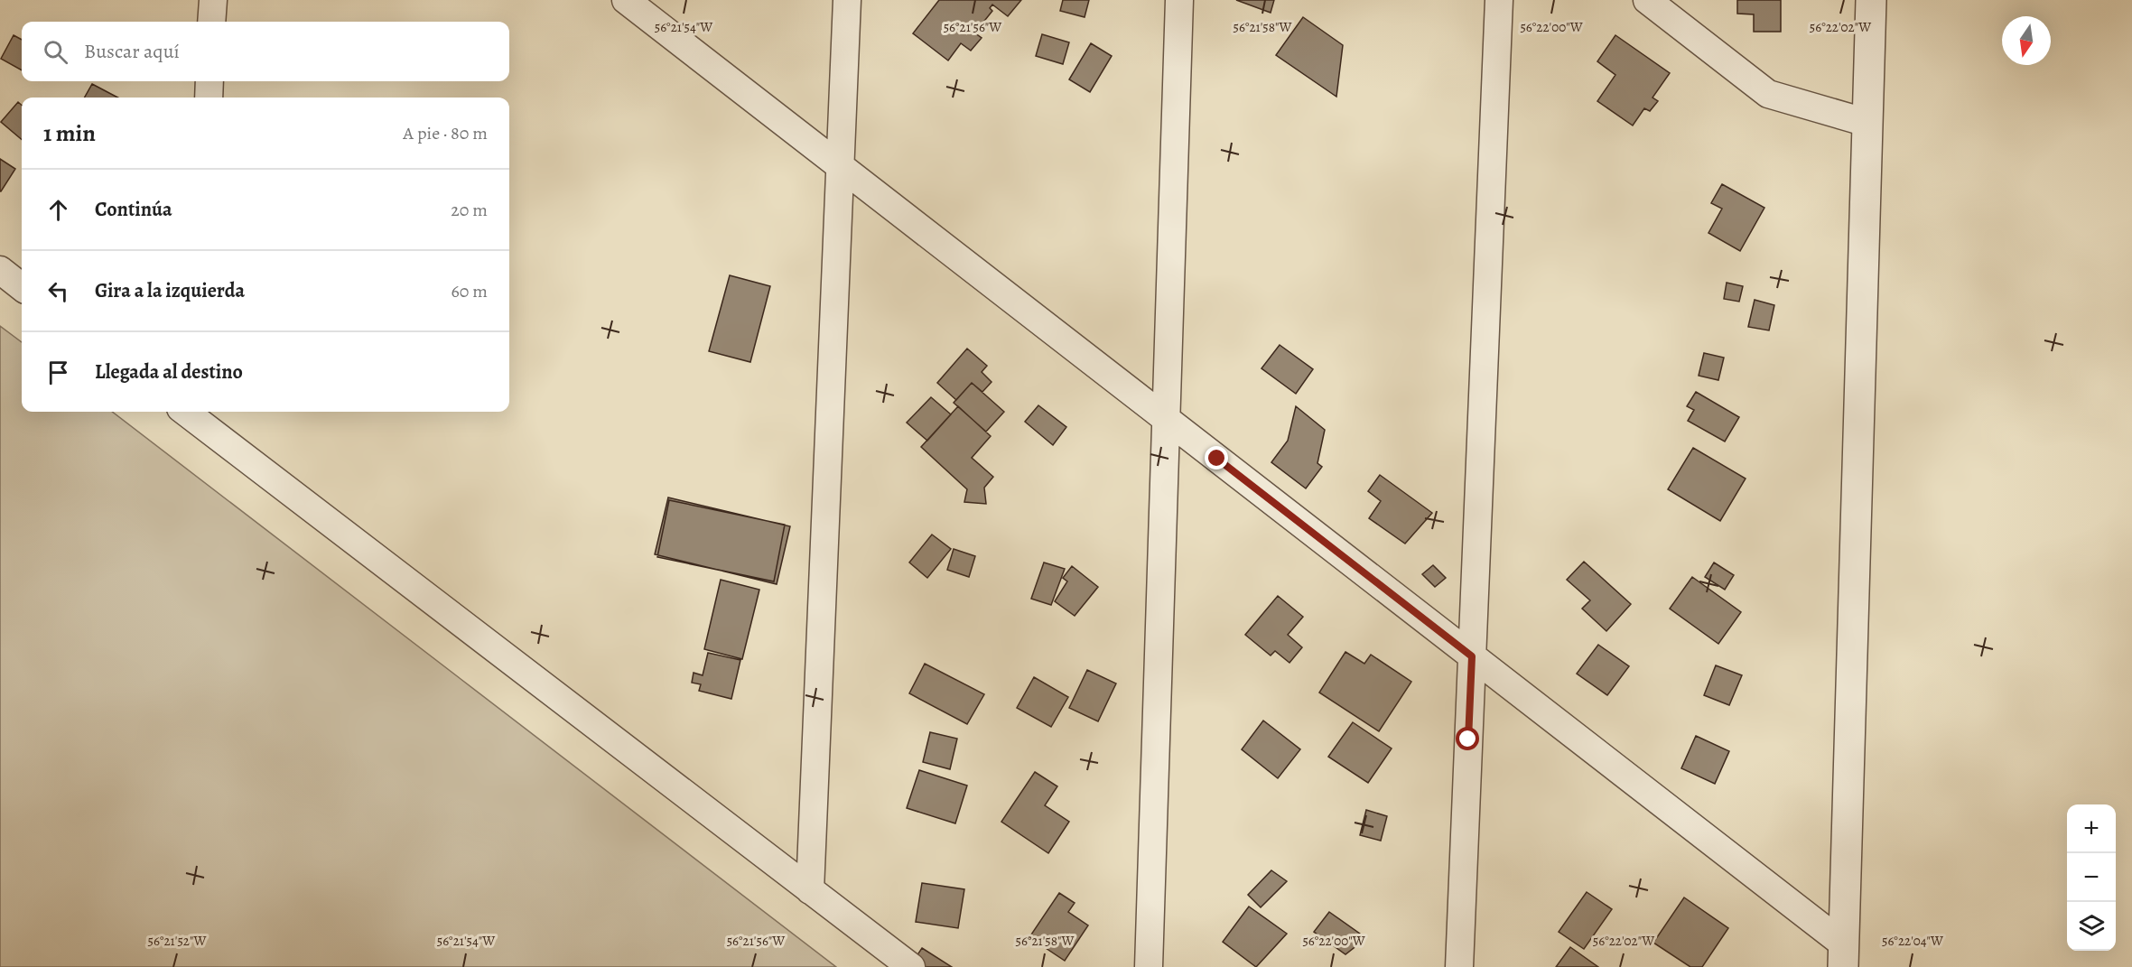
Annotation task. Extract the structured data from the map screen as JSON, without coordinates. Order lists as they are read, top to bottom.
{
  "north": "bottom",
  "page": {
    "search": "Buscar aquí",
    "heading": ["1 min", "A pie · 80 m"],
    "list": [
      ["Continúa", "20 m"],
      ["Gira a la izquierda", "60 m"],
      "Llegada al destino"
    ],
    "map_buttons": ["+", "−"]
  },
  "coordinates": [
    "56°21'54\"W",
    "56°21'56\"W",
    "56°21'58\"W",
    "56°22'00\"W",
    "56°22'02\"W",
    "56°21'52\"W",
    "56°22'04\"W"
  ]
}
